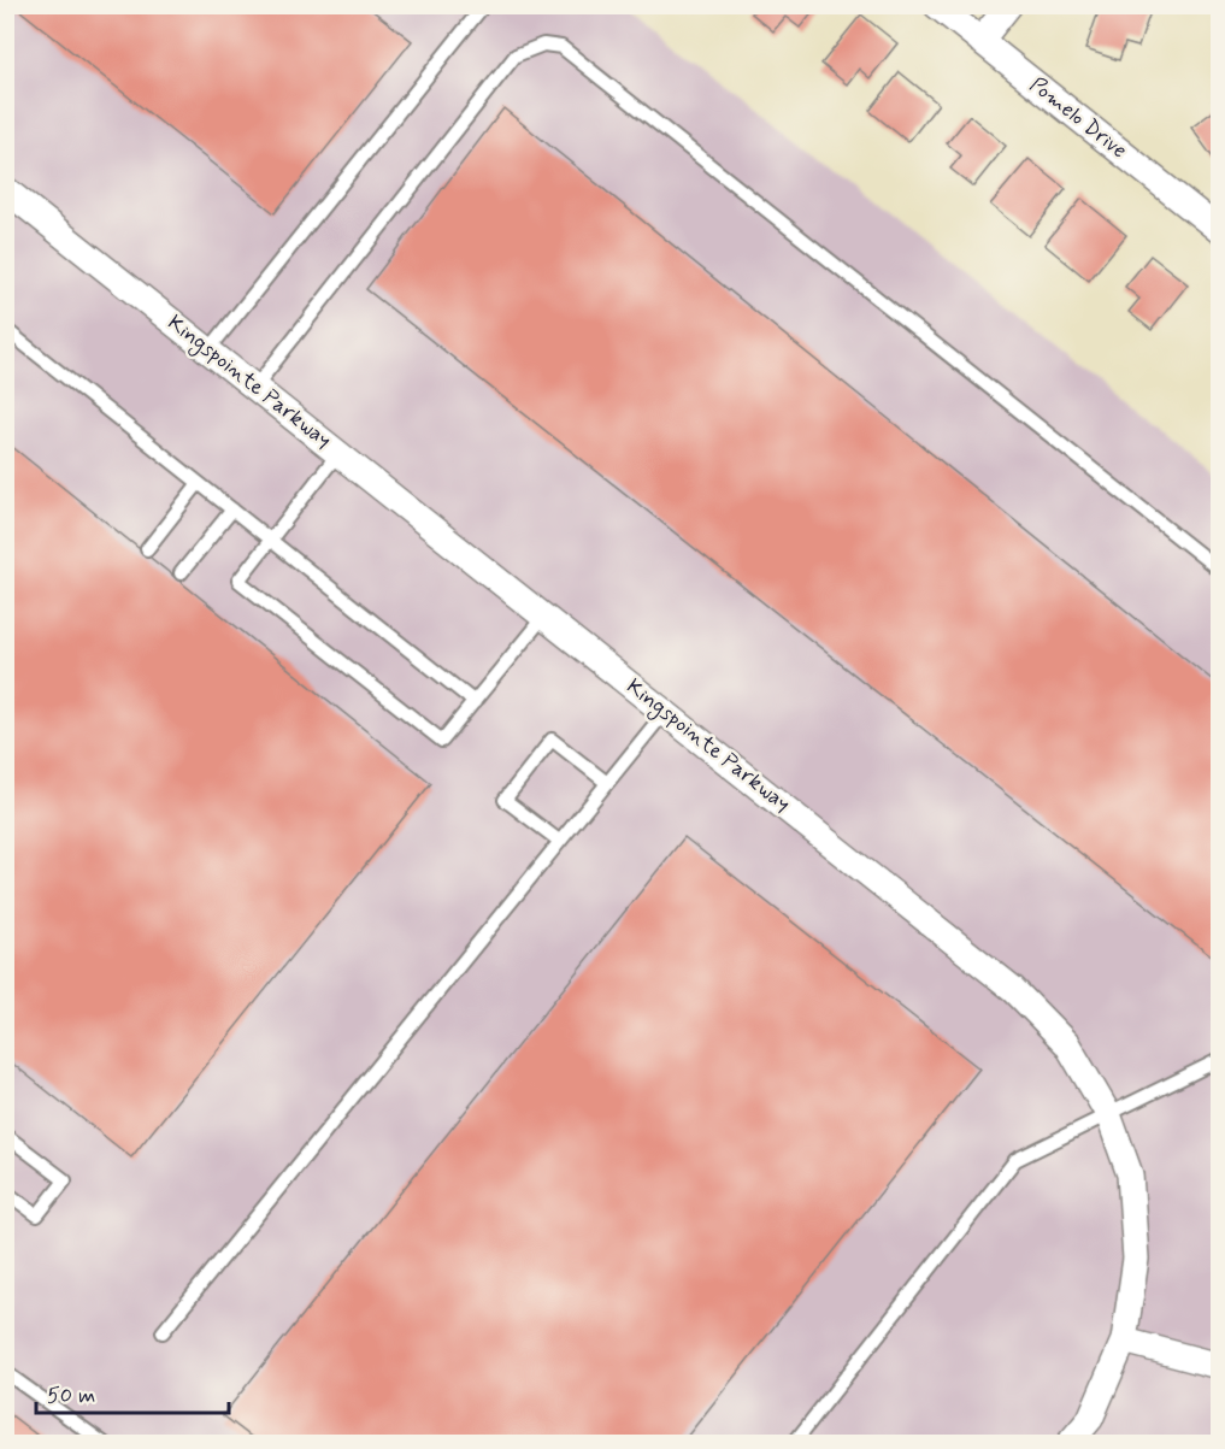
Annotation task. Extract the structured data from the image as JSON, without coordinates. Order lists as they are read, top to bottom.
{
  "streets": {
    "street": ["Pomelo Drive", "Kingspointe Parkway"]
  },
  "scale_bar": "50 m"
}
